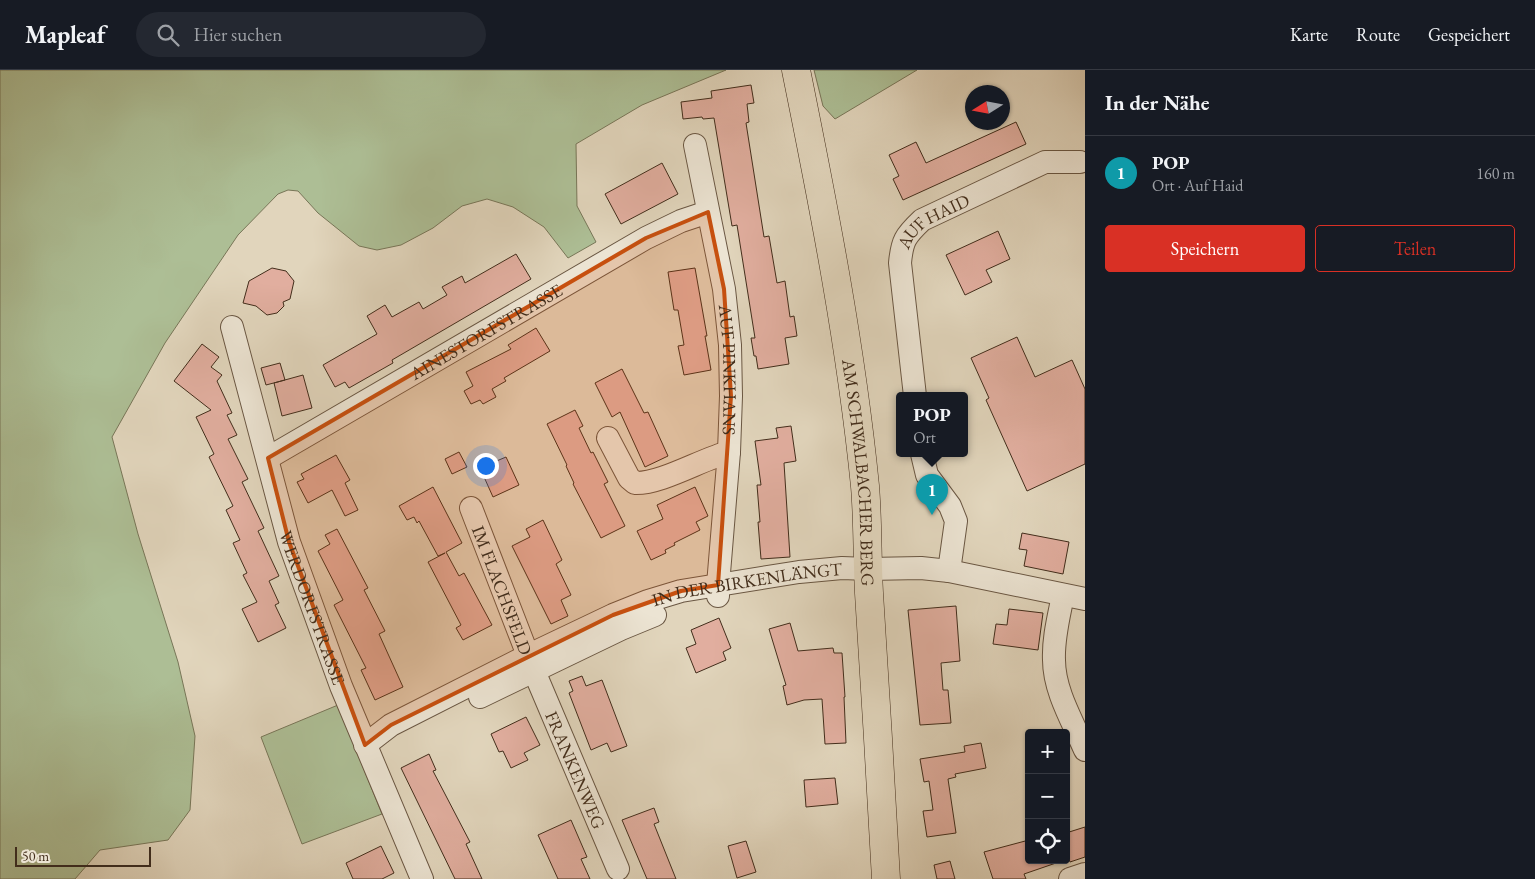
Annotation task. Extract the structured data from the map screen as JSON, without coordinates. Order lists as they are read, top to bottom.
{
  "streets": {
    "main road": ["AM SCHWALBACHER BERG"],
    "street": [
      "AUF HAID",
      "AINESTORFSTRASSE",
      "AUF PINKHANS",
      "IN DER BIRKENLÄNGT",
      "IM FLACHSFELD",
      "WERDORFSTRASSE",
      "FRANKENWEG"
    ]
  },
  "crossings": [
    ["AINESTORFSTRASSE", "AUF PINKHANS"],
    ["AINESTORFSTRASSE", "WERDORFSTRASSE"],
    ["AUF PINKHANS", "IN DER BIRKENLÄNGT"],
    ["AM SCHWALBACHER BERG", "IN DER BIRKENLÄNGT"],
    ["IN DER BIRKENLÄNGT", "IM FLACHSFELD"],
    ["IN DER BIRKENLÄNGT", "WERDORFSTRASSE"],
    ["IN DER BIRKENLÄNGT", "FRANKENWEG"],
    ["IM FLACHSFELD", "FRANKENWEG"]
  ],
  "scale_bar": "50 m",
  "north": "left",
  "page": {
    "header": "Mapleaf",
    "search": "Hier suchen",
    "nav": ["Karte", "Route", "Gespeichert"],
    "heading": "In der Nähe",
    "list": [
      {
        "mark": "1",
        "name": "POP",
        "note": "Ort · Auf Haid",
        "value": "160 m"
      }
    ],
    "buttons": ["Speichern", "Teilen"],
    "popup": ["POP", "Ort"],
    "pins": "1",
    "map_buttons": ["+", "−"],
    "scale": "50 m"
  }
}
